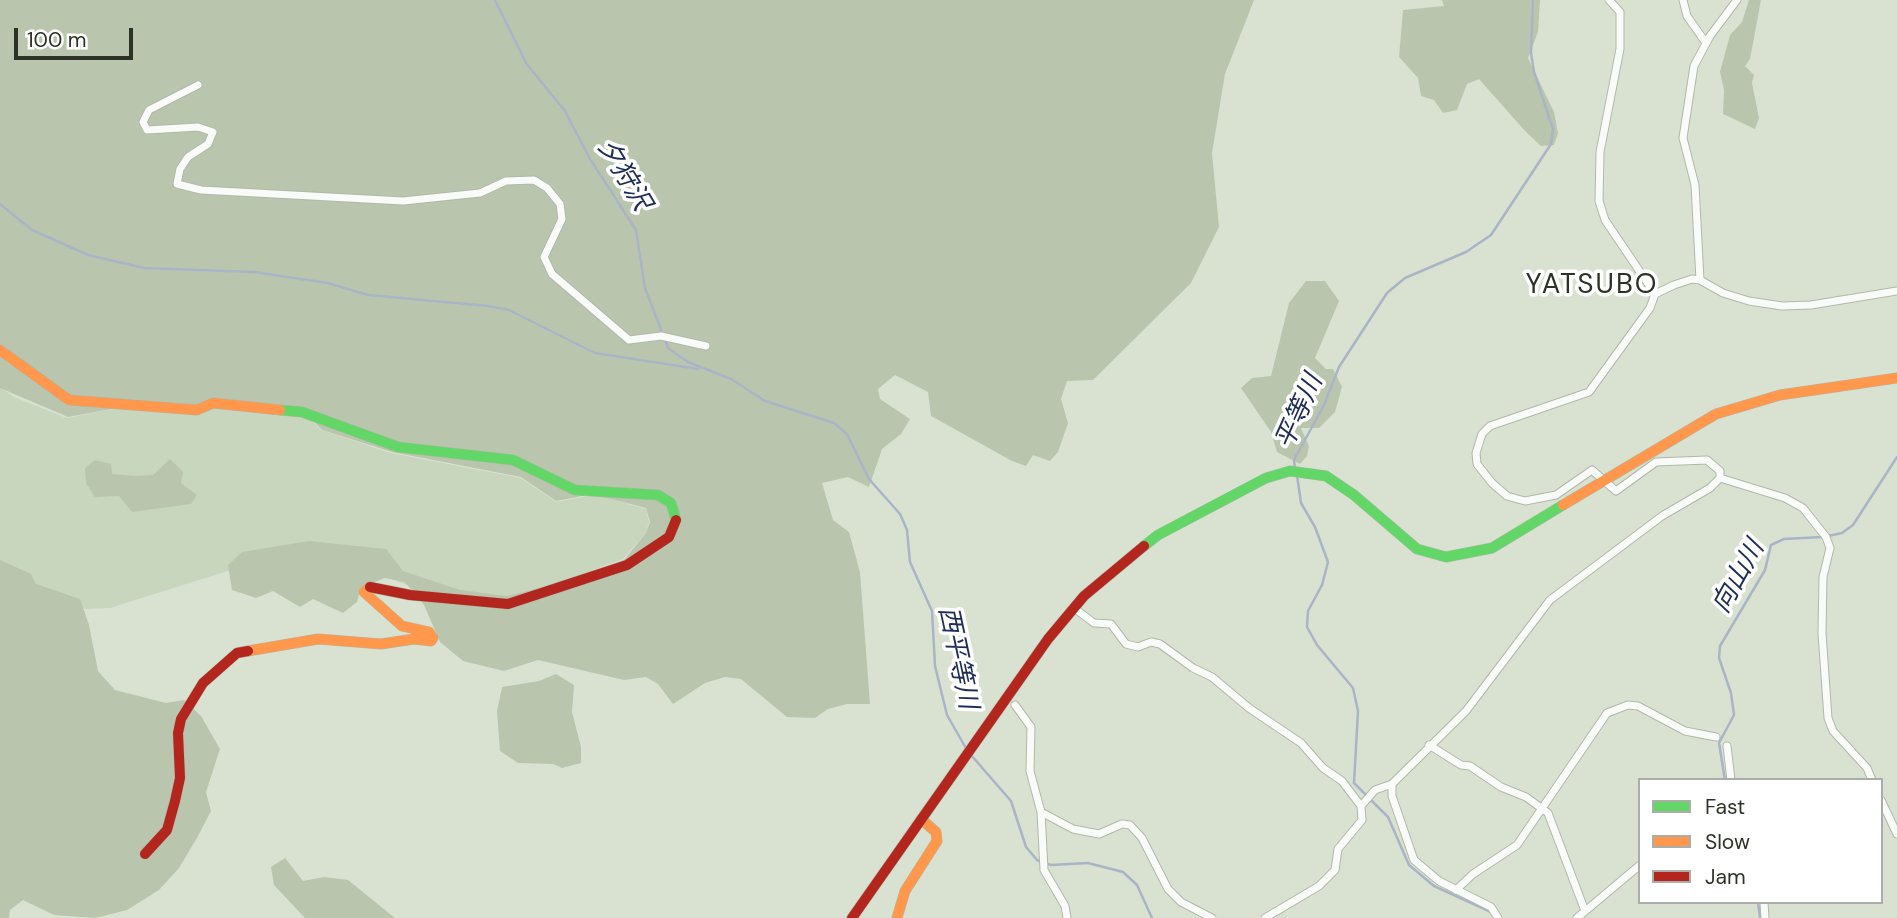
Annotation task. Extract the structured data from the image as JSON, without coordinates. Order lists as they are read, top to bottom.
{
  "districts": ["YATSUBO"],
  "water": [
    "夕狩沢",
    "平等川",
    "向山川",
    "西平等川"
  ],
  "legend": ["Fast", "Slow", "Jam"],
  "scale_bar": "100 m"
}
